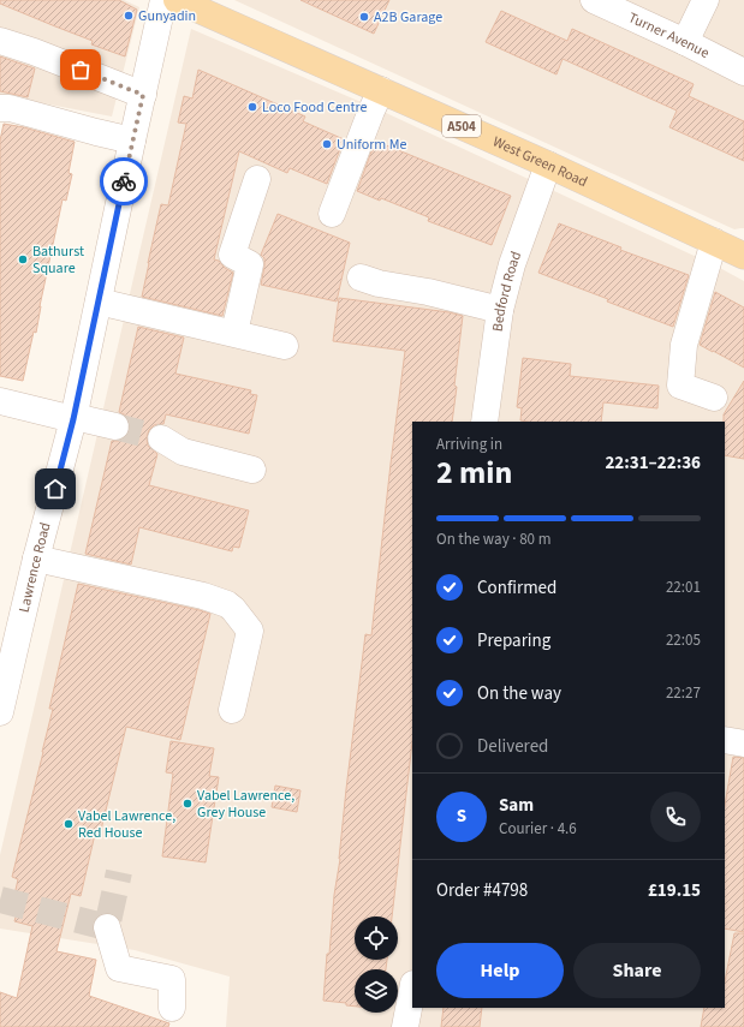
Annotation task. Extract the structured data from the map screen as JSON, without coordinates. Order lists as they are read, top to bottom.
{
  "streets": {
    "main road": ["A504", "West Green Road"],
    "street": ["Turner Avenue", "Bedford Road", "Lawrence Road"]
  },
  "crossings": [
    ["West Green Road", "Bedford Road"]
  ],
  "places": [
    "Gunyadin",
    "A2B Garage",
    "Loco Food Centre",
    "Uniform Me",
    "Bathurst Square",
    "Vabel Lawrence, Grey House",
    "Vabel Lawrence, Red House"
  ],
  "page": {
    "heading": ["2 min", "Arriving in", "22:31–22:36"],
    "panel": [
      "Sam",
      "Courier · 4.6",
      "Order #4798",
      "£19.15"
    ],
    "bar": "On the way · 80 m",
    "list": [
      ["Confirmed", "22:01"],
      ["Preparing", "22:05"],
      ["On the way", "22:27"],
      "Delivered"
    ],
    "round": "S",
    "buttons": ["Help", "Share"]
  }
}
